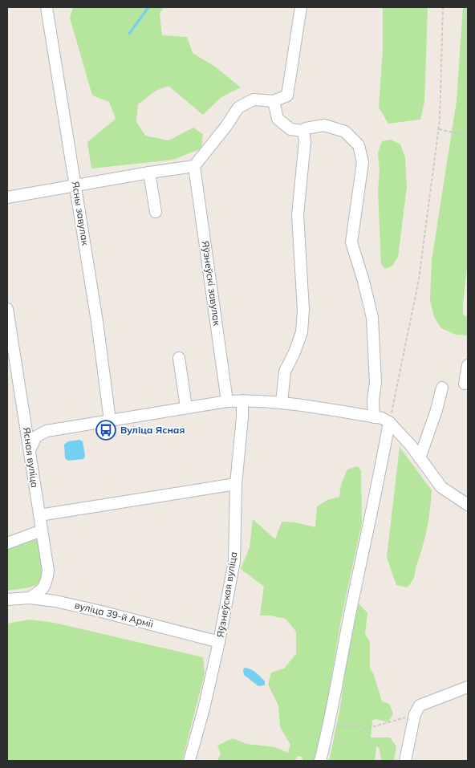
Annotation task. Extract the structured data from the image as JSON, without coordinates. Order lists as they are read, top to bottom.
{
  "streets": {
    "street": [
      "Ясны завулак",
      "Яўзнеўскі завулак",
      "Ясная вуліца",
      "Яўзнеўская вуліца",
      "вуліца 39-й Арміі"
    ]
  },
  "crossings": [
    ["Ясная вуліца", "вуліца 39-й Арміі"],
    ["Яўзнеўская вуліца", "вуліца 39-й Арміі"]
  ],
  "places": {
    "bus stop": ["Вуліца Ясная"]
  }
}
